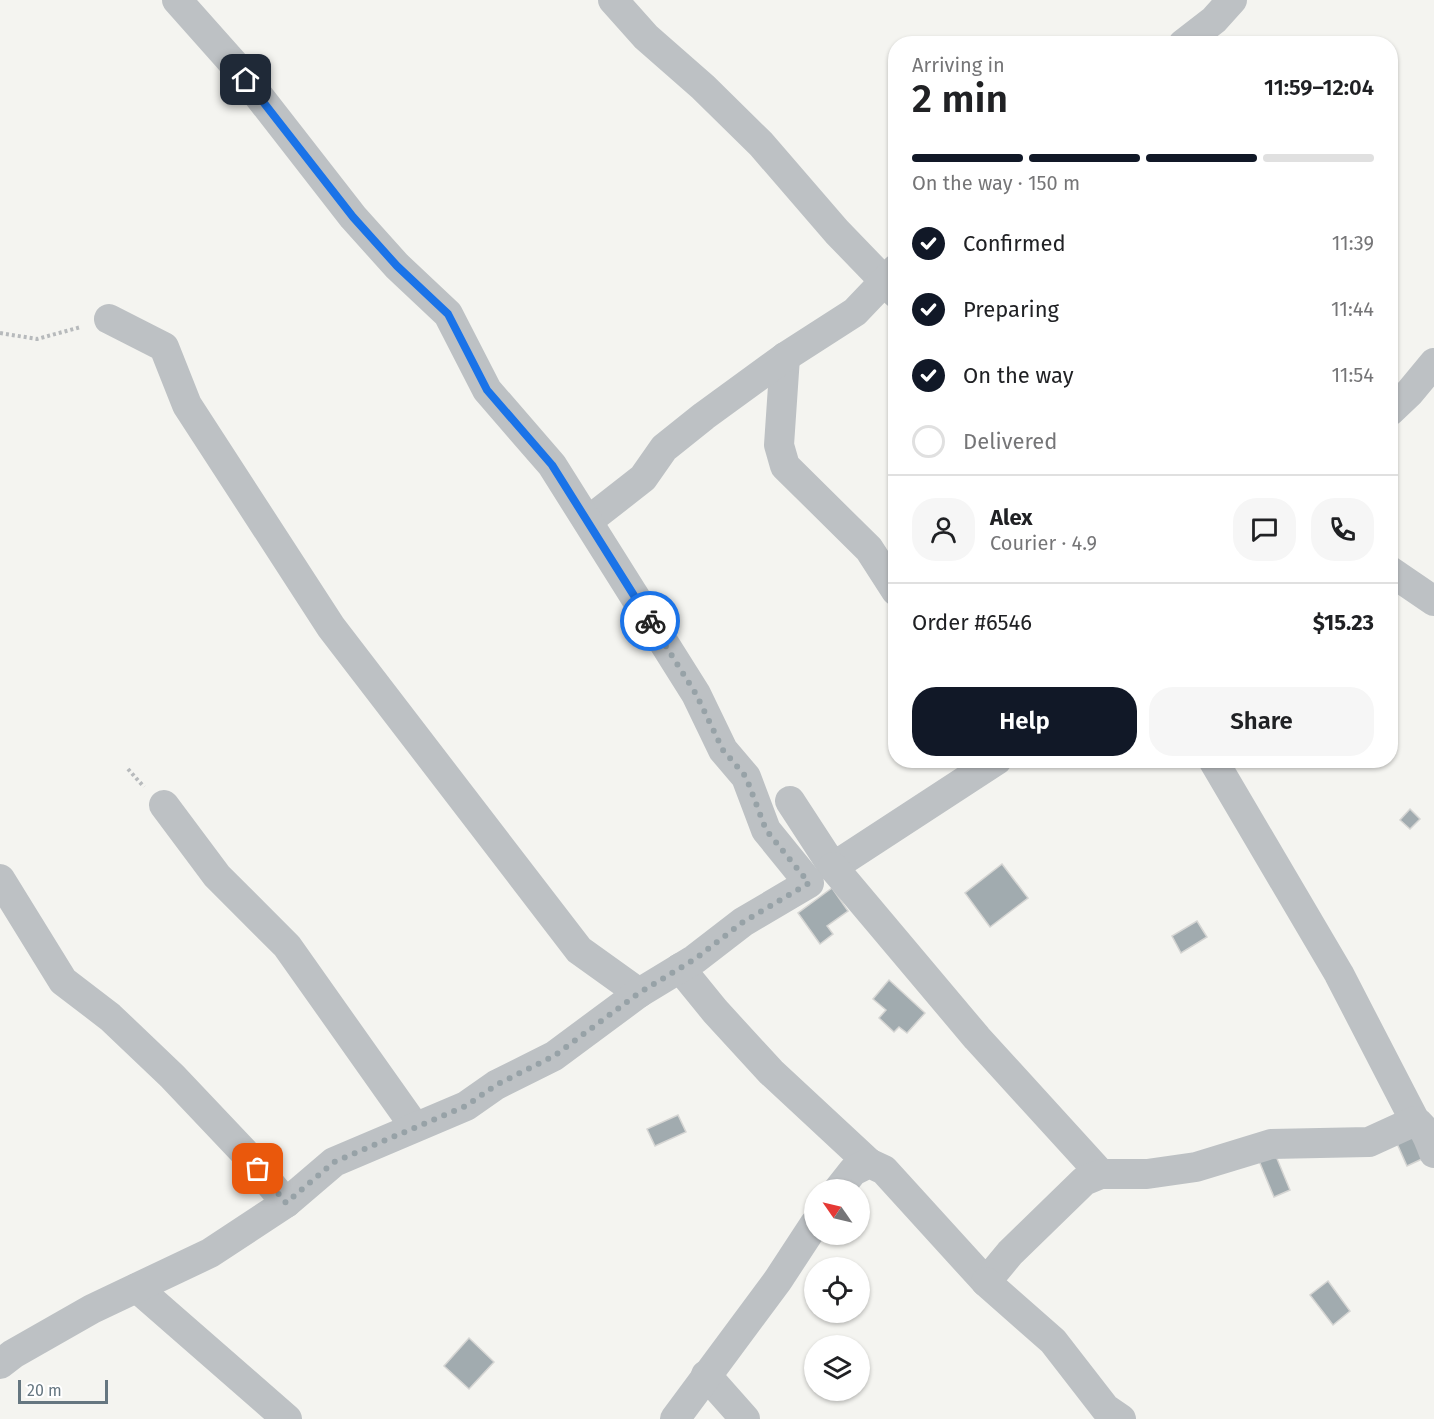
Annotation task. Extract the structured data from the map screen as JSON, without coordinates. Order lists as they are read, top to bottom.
{
  "scale_bar": "20 m",
  "north": "top left",
  "page": {
    "heading": ["2 min", "Arriving in", "11:59–12:04"],
    "panel": [
      "Alex",
      "Courier · 4.9",
      "Order #6546",
      "$15.23"
    ],
    "bar": "On the way · 150 m",
    "list": [
      ["Confirmed", "11:39"],
      ["Preparing", "11:44"],
      ["On the way", "11:54"],
      "Delivered"
    ],
    "buttons": ["Help", "Share"],
    "scale": "20 m"
  }
}
